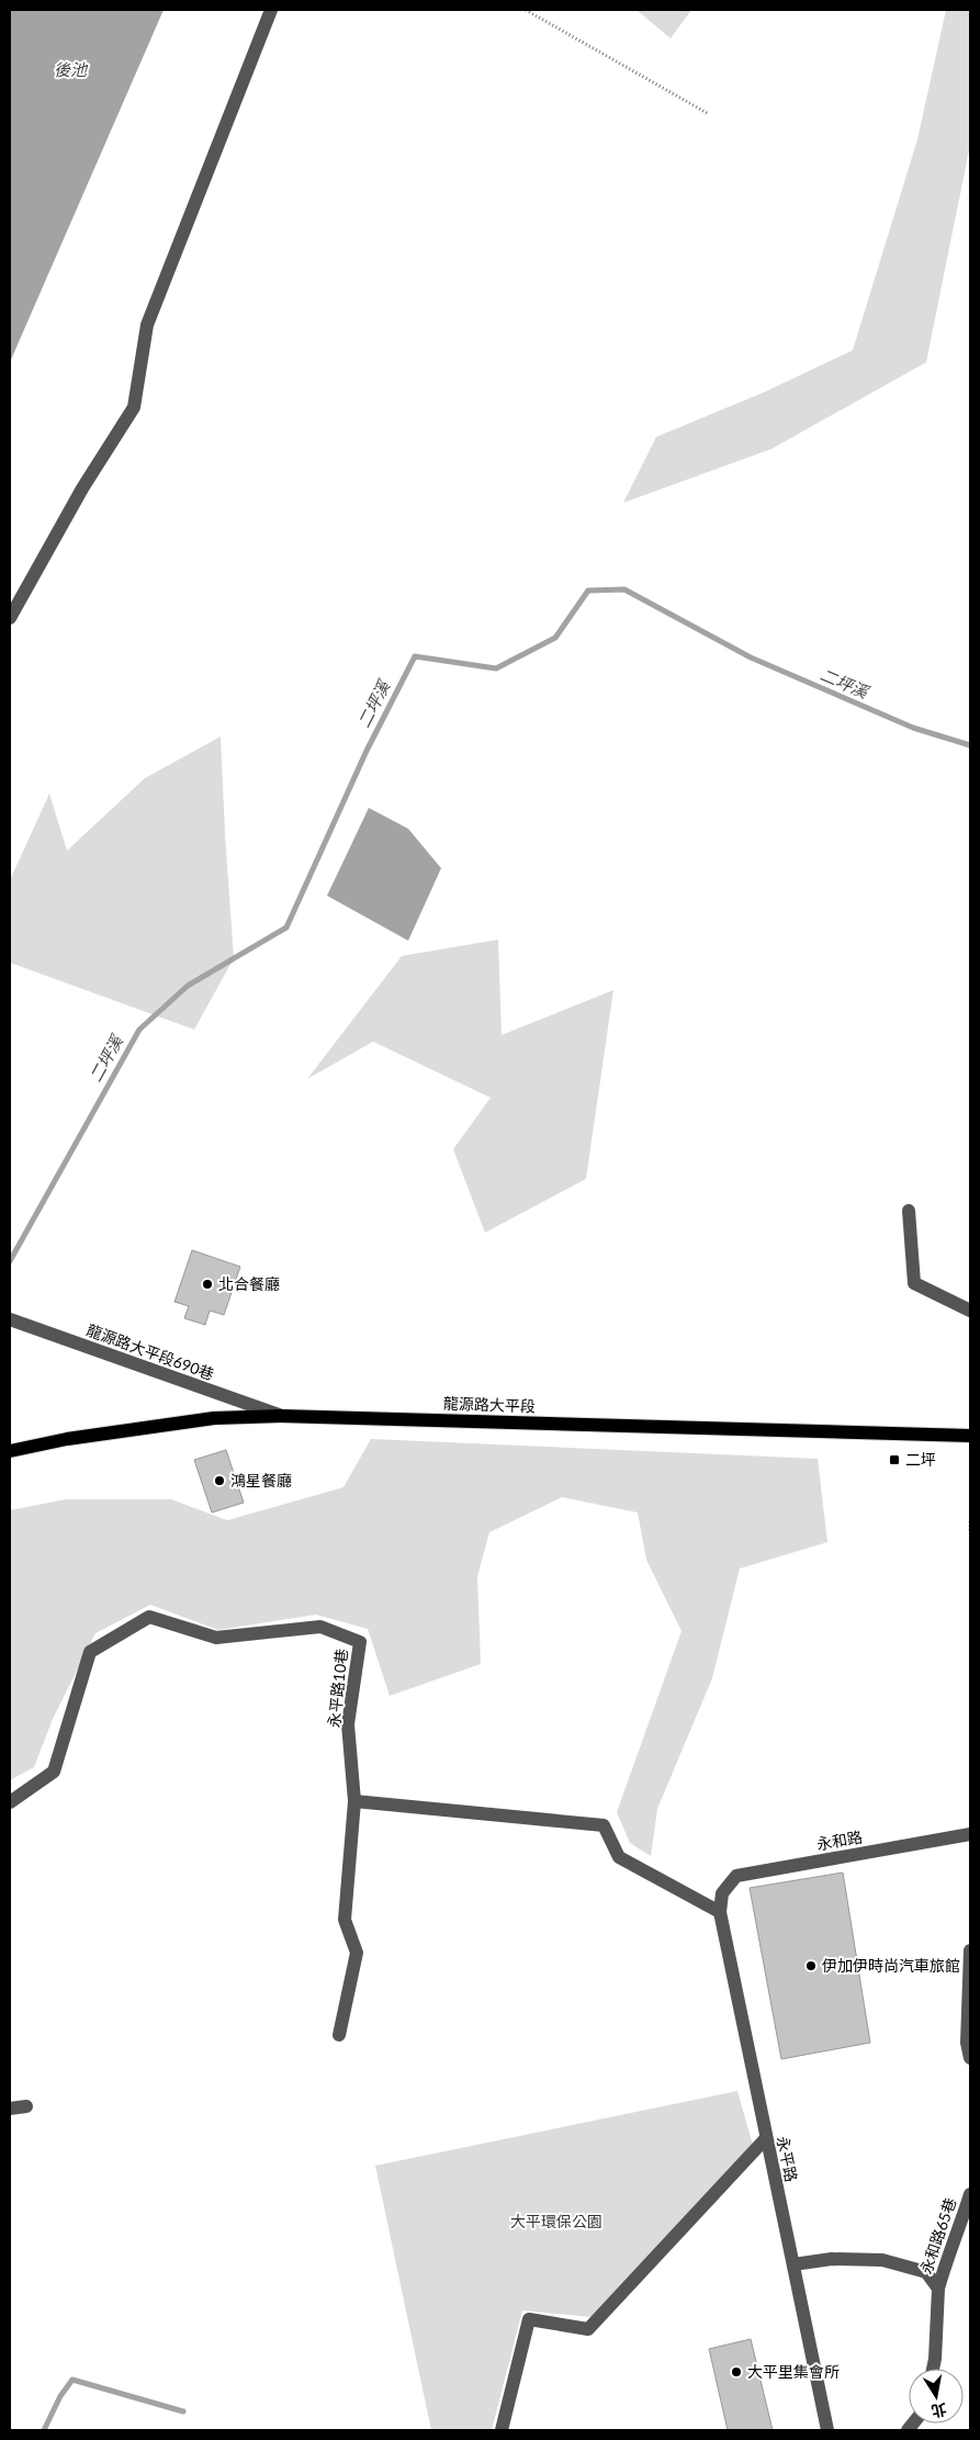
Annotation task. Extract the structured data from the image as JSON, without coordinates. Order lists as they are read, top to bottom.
{
  "streets": {
    "main road": ["龍源路大平段"],
    "street": [
      "龍源路大平段690巷",
      "永平路10巷",
      "永和路",
      "永平路",
      "永和路65巷"
    ]
  },
  "crossings": [
    ["龍源路大平段690巷", "龍源路大平段"],
    ["永和路", "永平路"]
  ],
  "water": ["後池", "二坪溪"],
  "parks": ["大平環保公園"],
  "places": {
    "other": [
      "北合餐廳",
      "鴻星餐廳",
      "伊加伊時尚汽車旅館",
      "大平里集會所"
    ],
    "transit": ["二坪"]
  },
  "north": "bottom"
}
